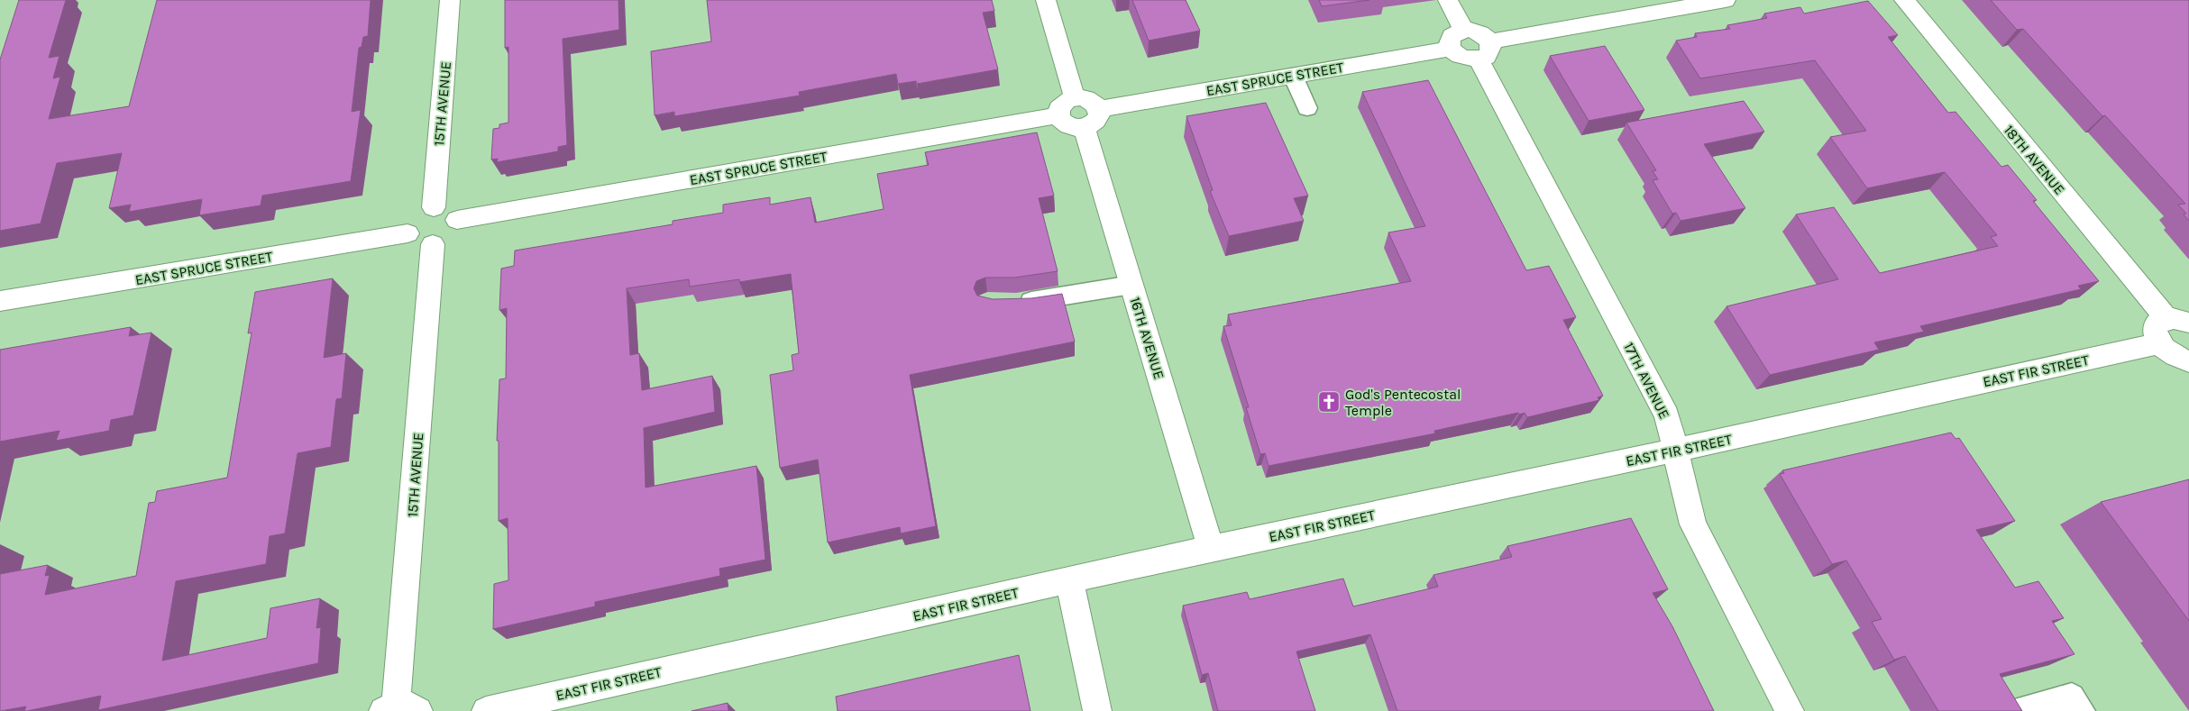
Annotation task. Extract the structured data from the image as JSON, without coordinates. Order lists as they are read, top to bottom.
{
  "streets": {
    "street": [
      "EAST SPRUCE STREET",
      "15TH AVENUE",
      "18TH AVENUE",
      "16TH AVENUE",
      "EAST FIR STREET",
      "17TH AVENUE"
    ]
  },
  "crossings": [
    ["EAST SPRUCE STREET", "15TH AVENUE"],
    ["EAST SPRUCE STREET", "16TH AVENUE"],
    ["EAST SPRUCE STREET", "17TH AVENUE"],
    ["18TH AVENUE", "EAST FIR STREET"],
    ["16TH AVENUE", "EAST FIR STREET"],
    ["EAST FIR STREET", "17TH AVENUE"]
  ],
  "places": {
    "church": ["God's Pentecostal Temple"]
  }
}
